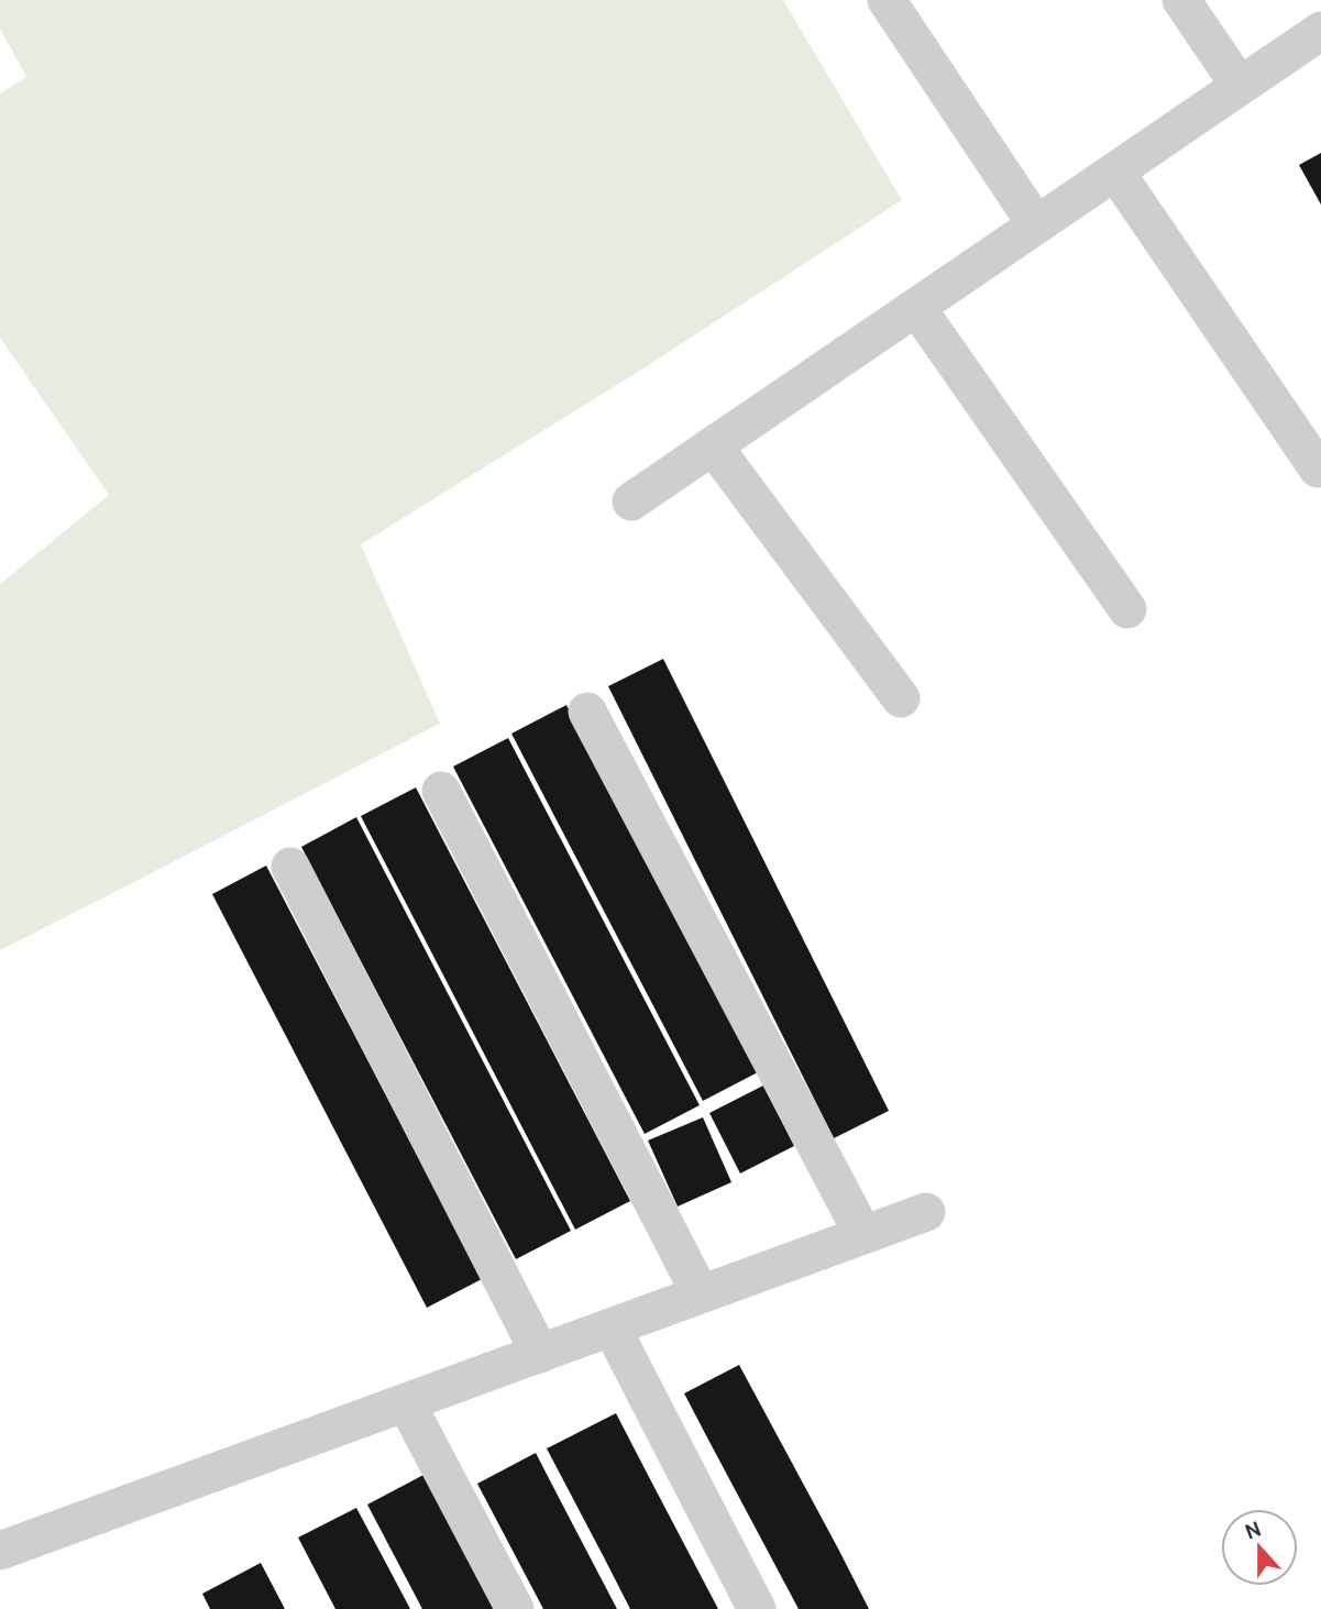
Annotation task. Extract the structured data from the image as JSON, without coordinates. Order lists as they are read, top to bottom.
{
  "north": "top"
}
